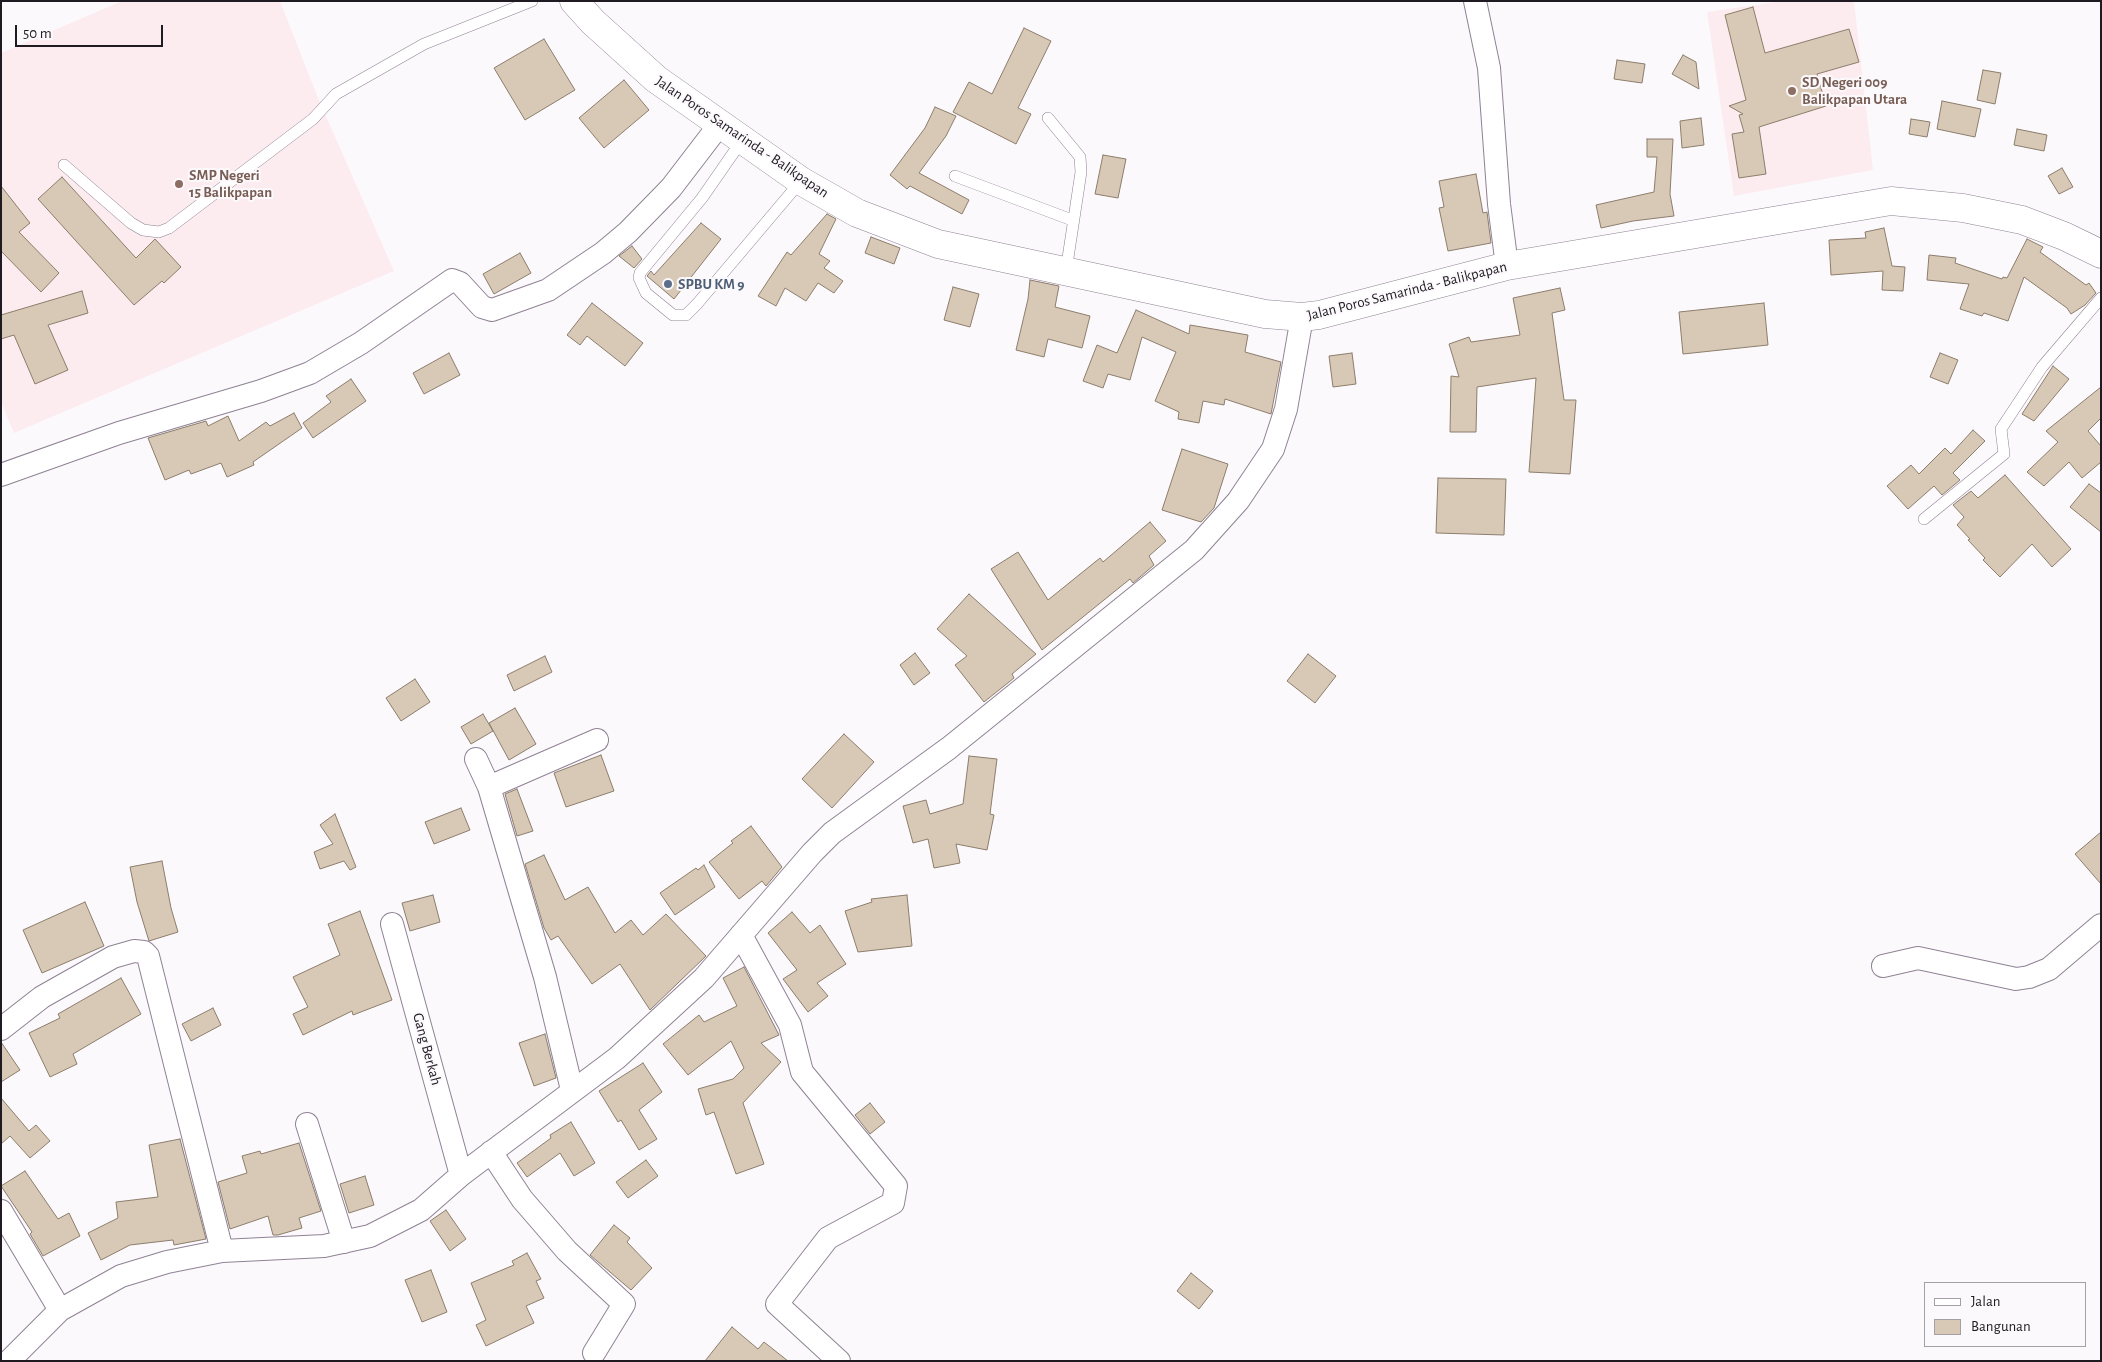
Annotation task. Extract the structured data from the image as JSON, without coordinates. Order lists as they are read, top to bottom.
{
  "streets": {
    "highway": ["Jalan Poros Samarinda - Balikpapan"],
    "street": ["Gang Berkah"]
  },
  "places": ["SD Negeri 009 Balikpapan Utara", "SMP Negeri 15 Balikpapan", "SPBU KM 9"],
  "legend": ["Jalan", "Bangunan"],
  "scale_bar": "50 m"
}
